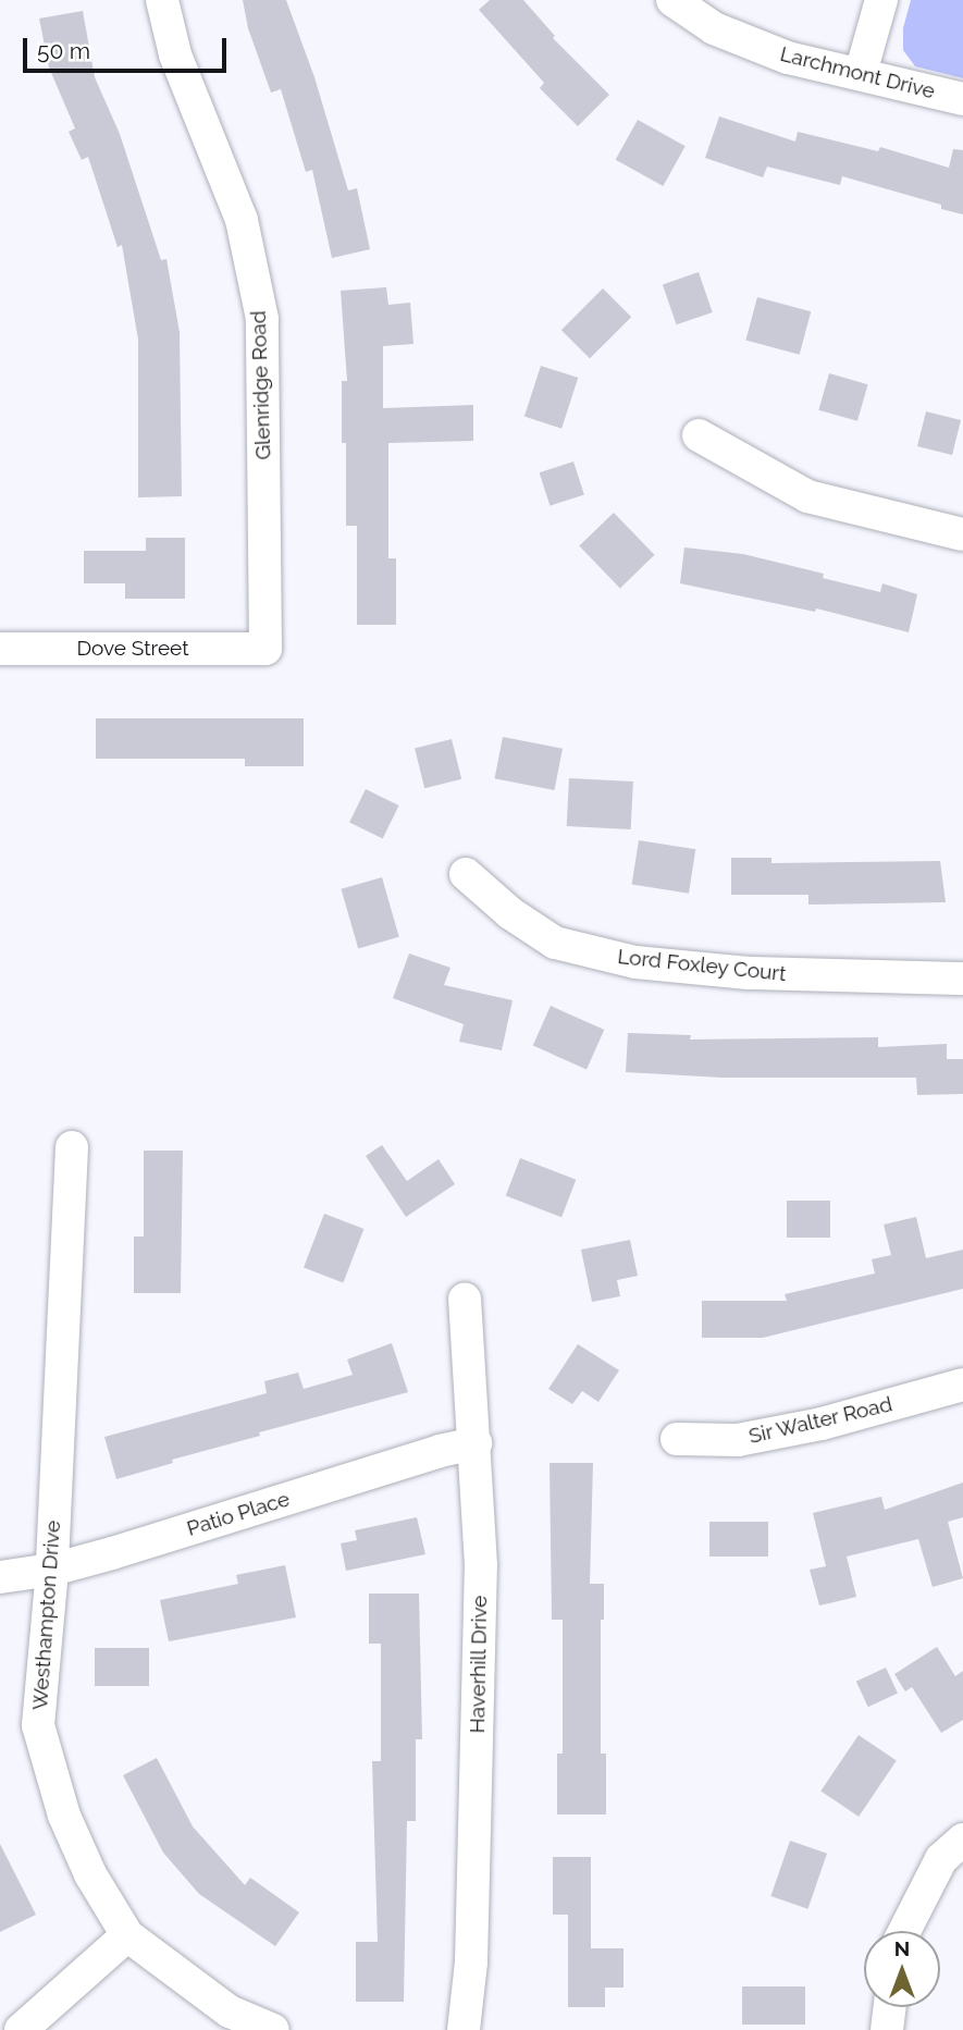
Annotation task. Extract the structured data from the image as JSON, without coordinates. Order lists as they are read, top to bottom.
{
  "streets": {
    "street": [
      "Larchmont Drive",
      "Glenridge Road",
      "Dove Street",
      "Lord Foxley Court",
      "Sir Walter Road",
      "Patio Place",
      "Westhampton Drive",
      "Haverhill Drive"
    ]
  },
  "crossings": [
    ["Glenridge Road", "Dove Street"],
    ["Patio Place", "Westhampton Drive"],
    ["Patio Place", "Haverhill Drive"]
  ],
  "scale_bar": "50 m",
  "north": "top"
}
